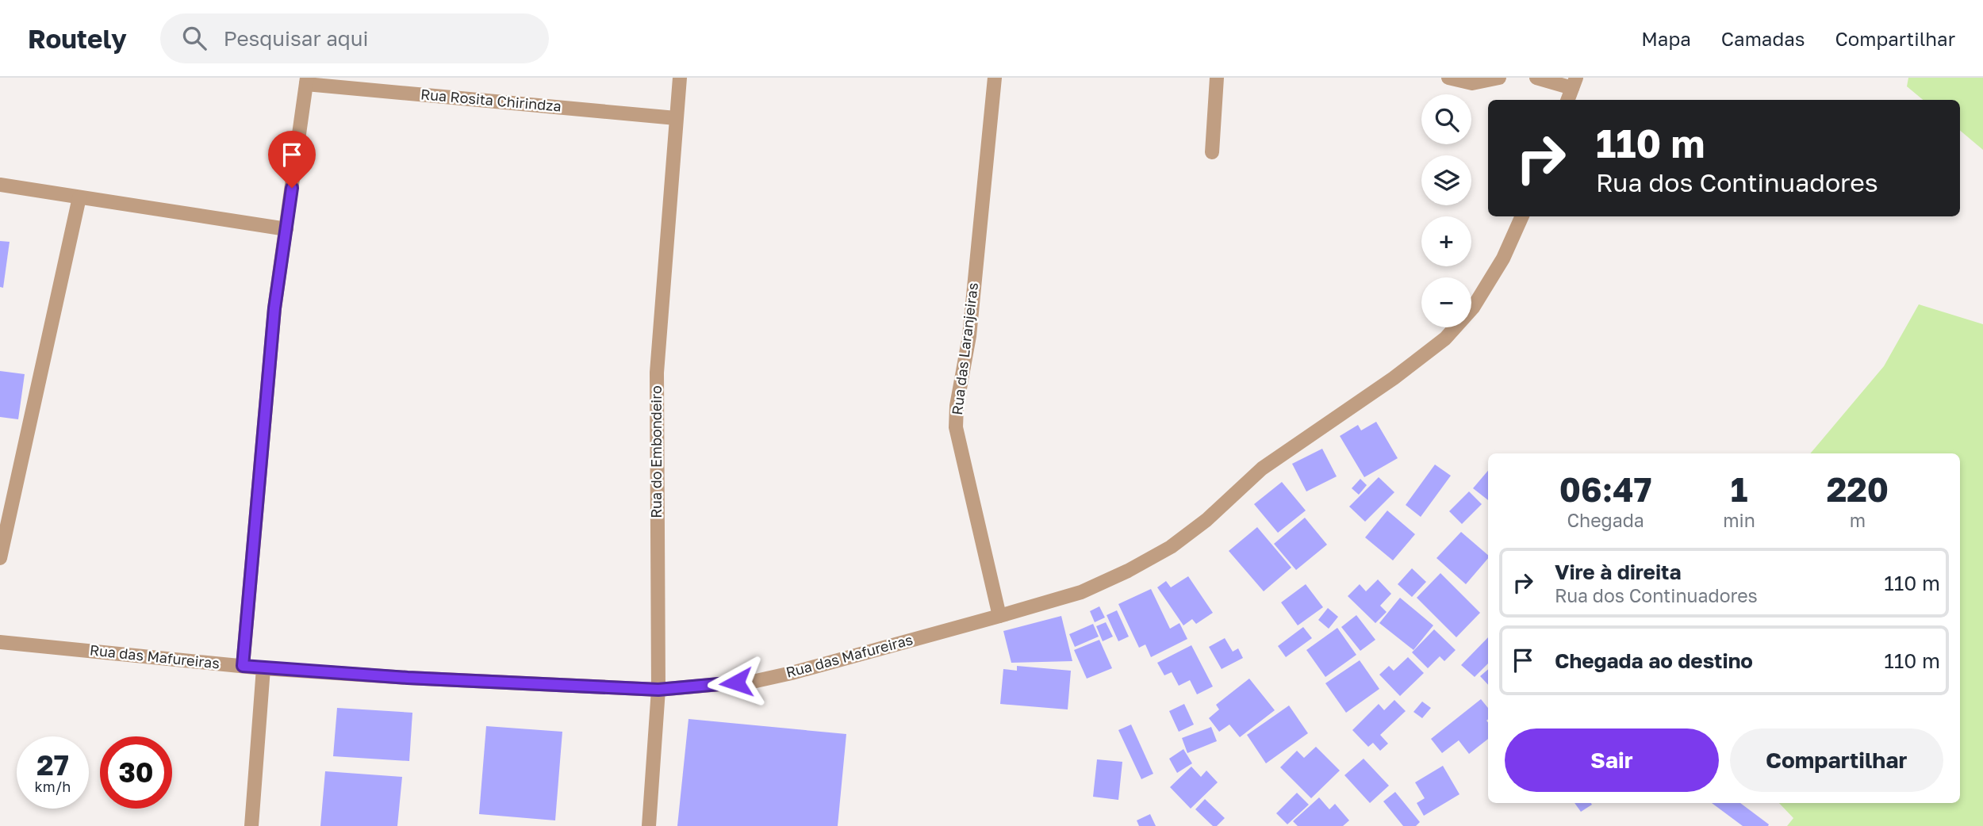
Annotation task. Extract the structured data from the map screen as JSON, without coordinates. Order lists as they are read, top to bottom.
{
  "streets": {
    "street": [
      "Rua Rosita Chirindza",
      "Rua das Laranjeiras",
      "Rua do Embondeiro",
      "Rua das Mafureiras"
    ]
  },
  "crossings": [
    ["Rua Rosita Chirindza", "Rua do Embondeiro"],
    ["Rua das Laranjeiras", "Rua das Mafureiras"],
    ["Rua do Embondeiro", "Rua das Mafureiras"]
  ],
  "page": {
    "header": "Routely",
    "search": "Pesquisar aqui",
    "nav": ["Mapa", "Camadas", "Compartilhar"],
    "map_buttons": ["+", "−"],
    "turn": ["110 m", "Rua dos Continuadores"],
    "eta": [
      "06:47",
      "Chegada",
      "1",
      "min",
      "220",
      "m"
    ],
    "list": [
      {
        "name": "Vire à direita",
        "note": "Rua dos Continuadores",
        "value": "110 m"
      },
      {
        "name": "Chegada ao destino",
        "value": "110 m"
      }
    ],
    "buttons": ["Sair", "Compartilhar"],
    "speed": "27 km/h",
    "limit": "30"
  }
}
